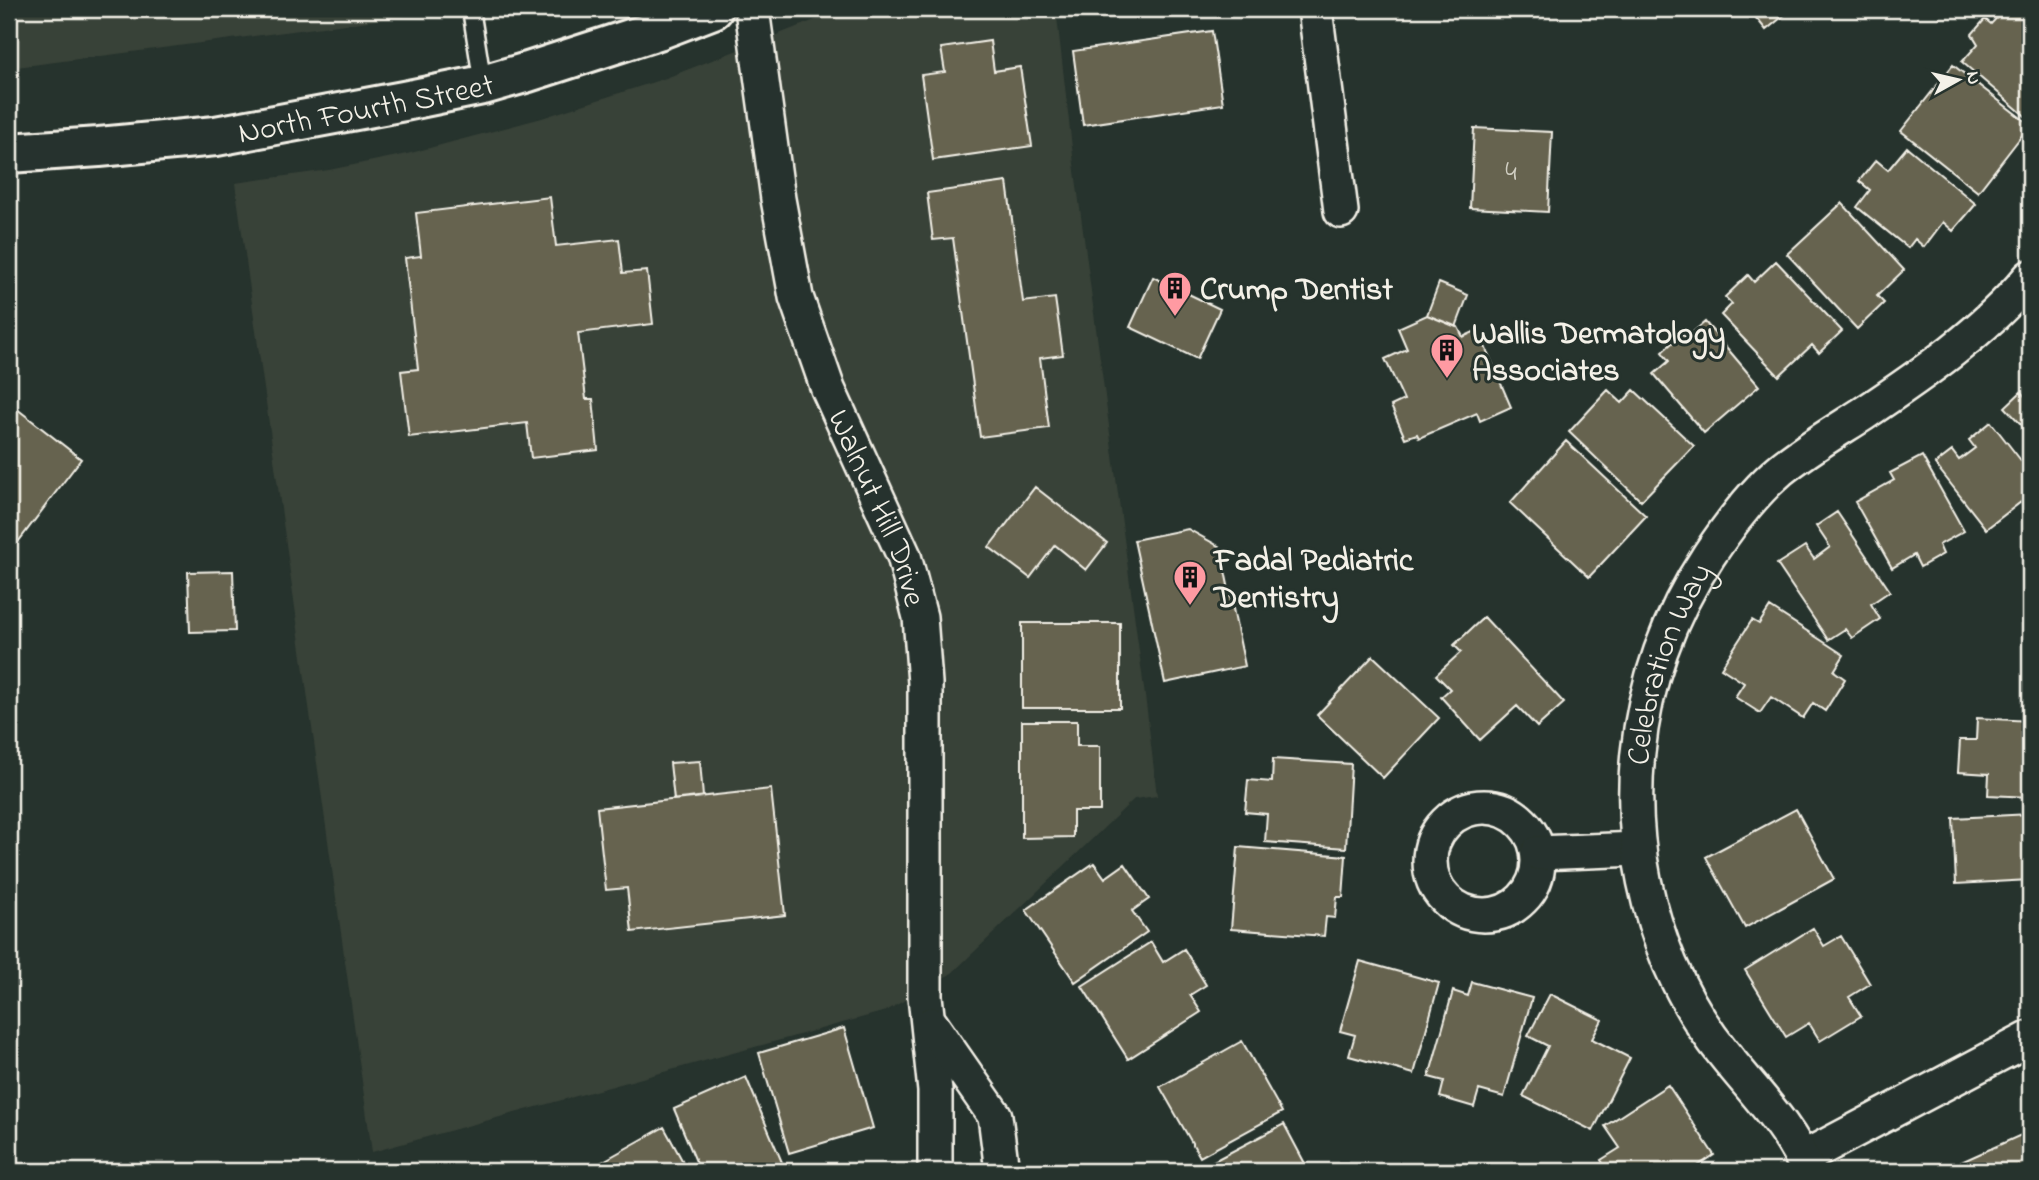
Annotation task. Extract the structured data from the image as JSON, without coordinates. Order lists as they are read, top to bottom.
{
  "streets": {
    "main road": ["North Fourth Street"],
    "street": ["Walnut Hill Drive", "Celebration Way"]
  },
  "places": {
    "building": ["Crump Dentist", "Wallis Dermatology Associates", "Fadal Pediatric Dentistry"]
  },
  "house_numbers": ["4"],
  "north": "right"
}
